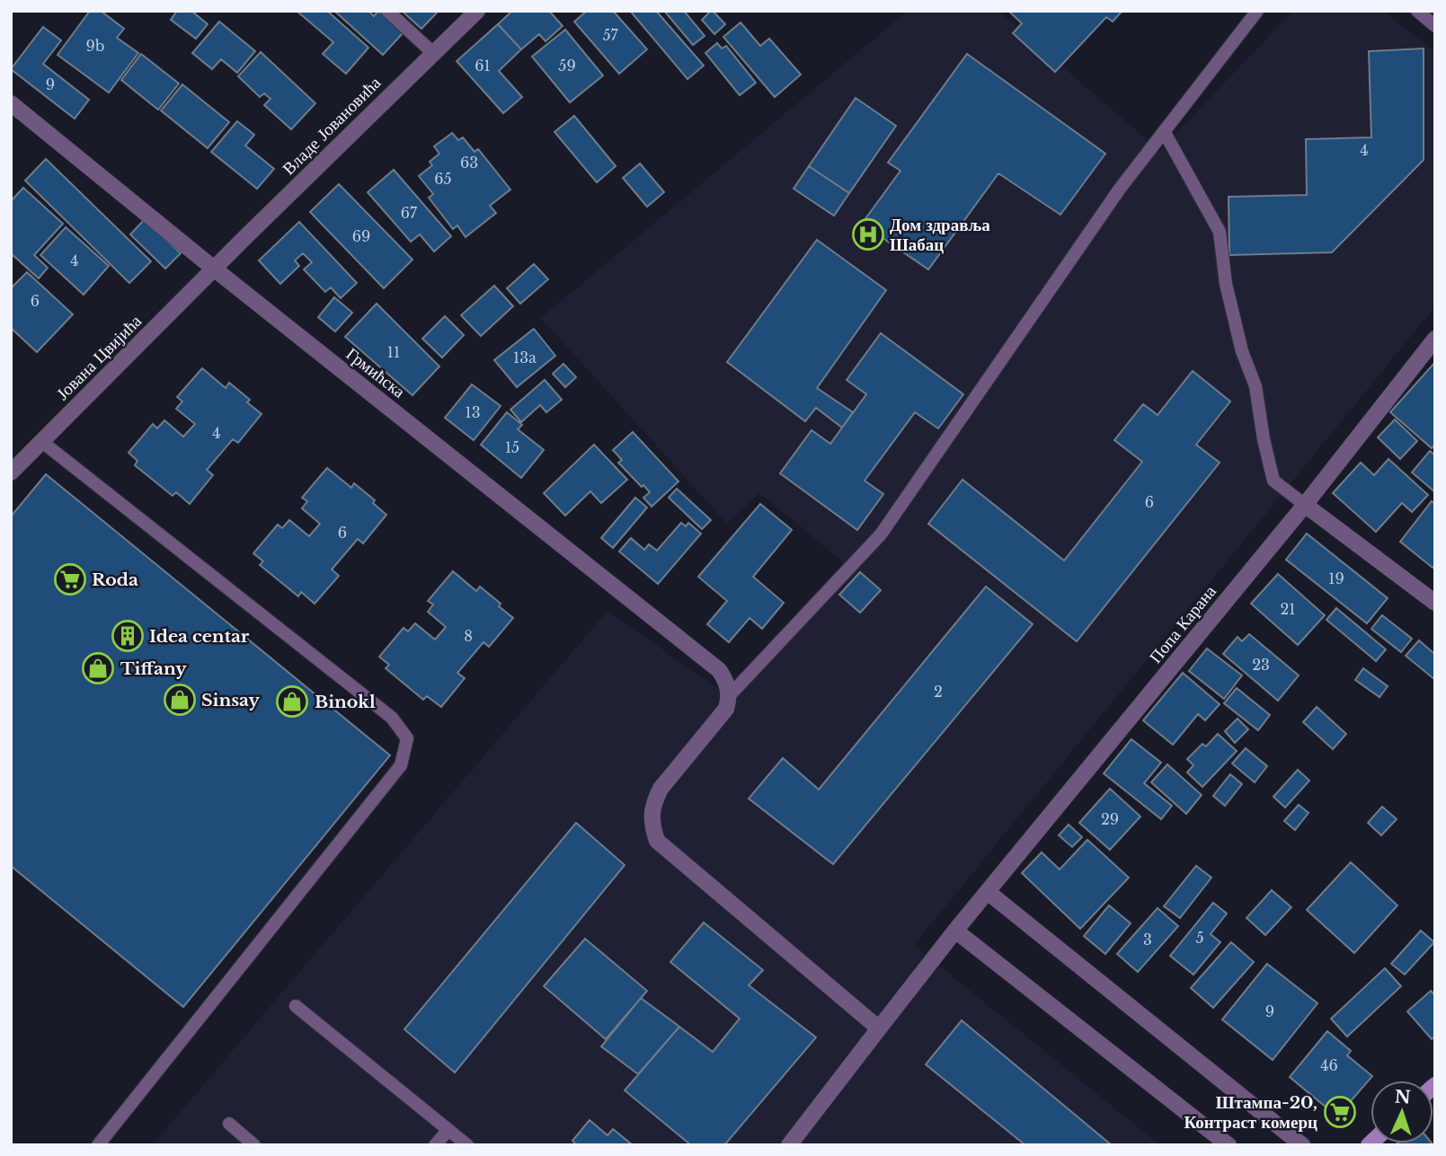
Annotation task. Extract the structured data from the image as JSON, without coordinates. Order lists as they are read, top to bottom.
{
  "streets": {
    "street": [
      "Владе Јовановића",
      "Јована Цвијића",
      "Грмићска",
      "Попа Карана"
    ]
  },
  "crossings": [
    ["Владе Јовановића", "Јована Цвијића"],
    ["Владе Јовановића", "Грмићска"],
    ["Јована Цвијића", "Грмићска"]
  ],
  "places": {
    "hospital": ["Дом здравља Шабац"],
    "supermarket": ["Roda", "Штампа-20, Контраст комерц"],
    "building": ["Idea centar"],
    "shop": ["Tiffany", "Sinsay", "Binokl"]
  },
  "house_numbers": [
    "57",
    "9b",
    "61",
    "59",
    "9",
    "4",
    "63",
    "65",
    "67",
    "69",
    "4",
    "6",
    "11",
    "13a",
    "13",
    "4",
    "15",
    "6",
    "6",
    "19",
    "21",
    "8",
    "23",
    "2",
    "29",
    "5",
    "3",
    "9",
    "46"
  ],
  "north": "top"
}
